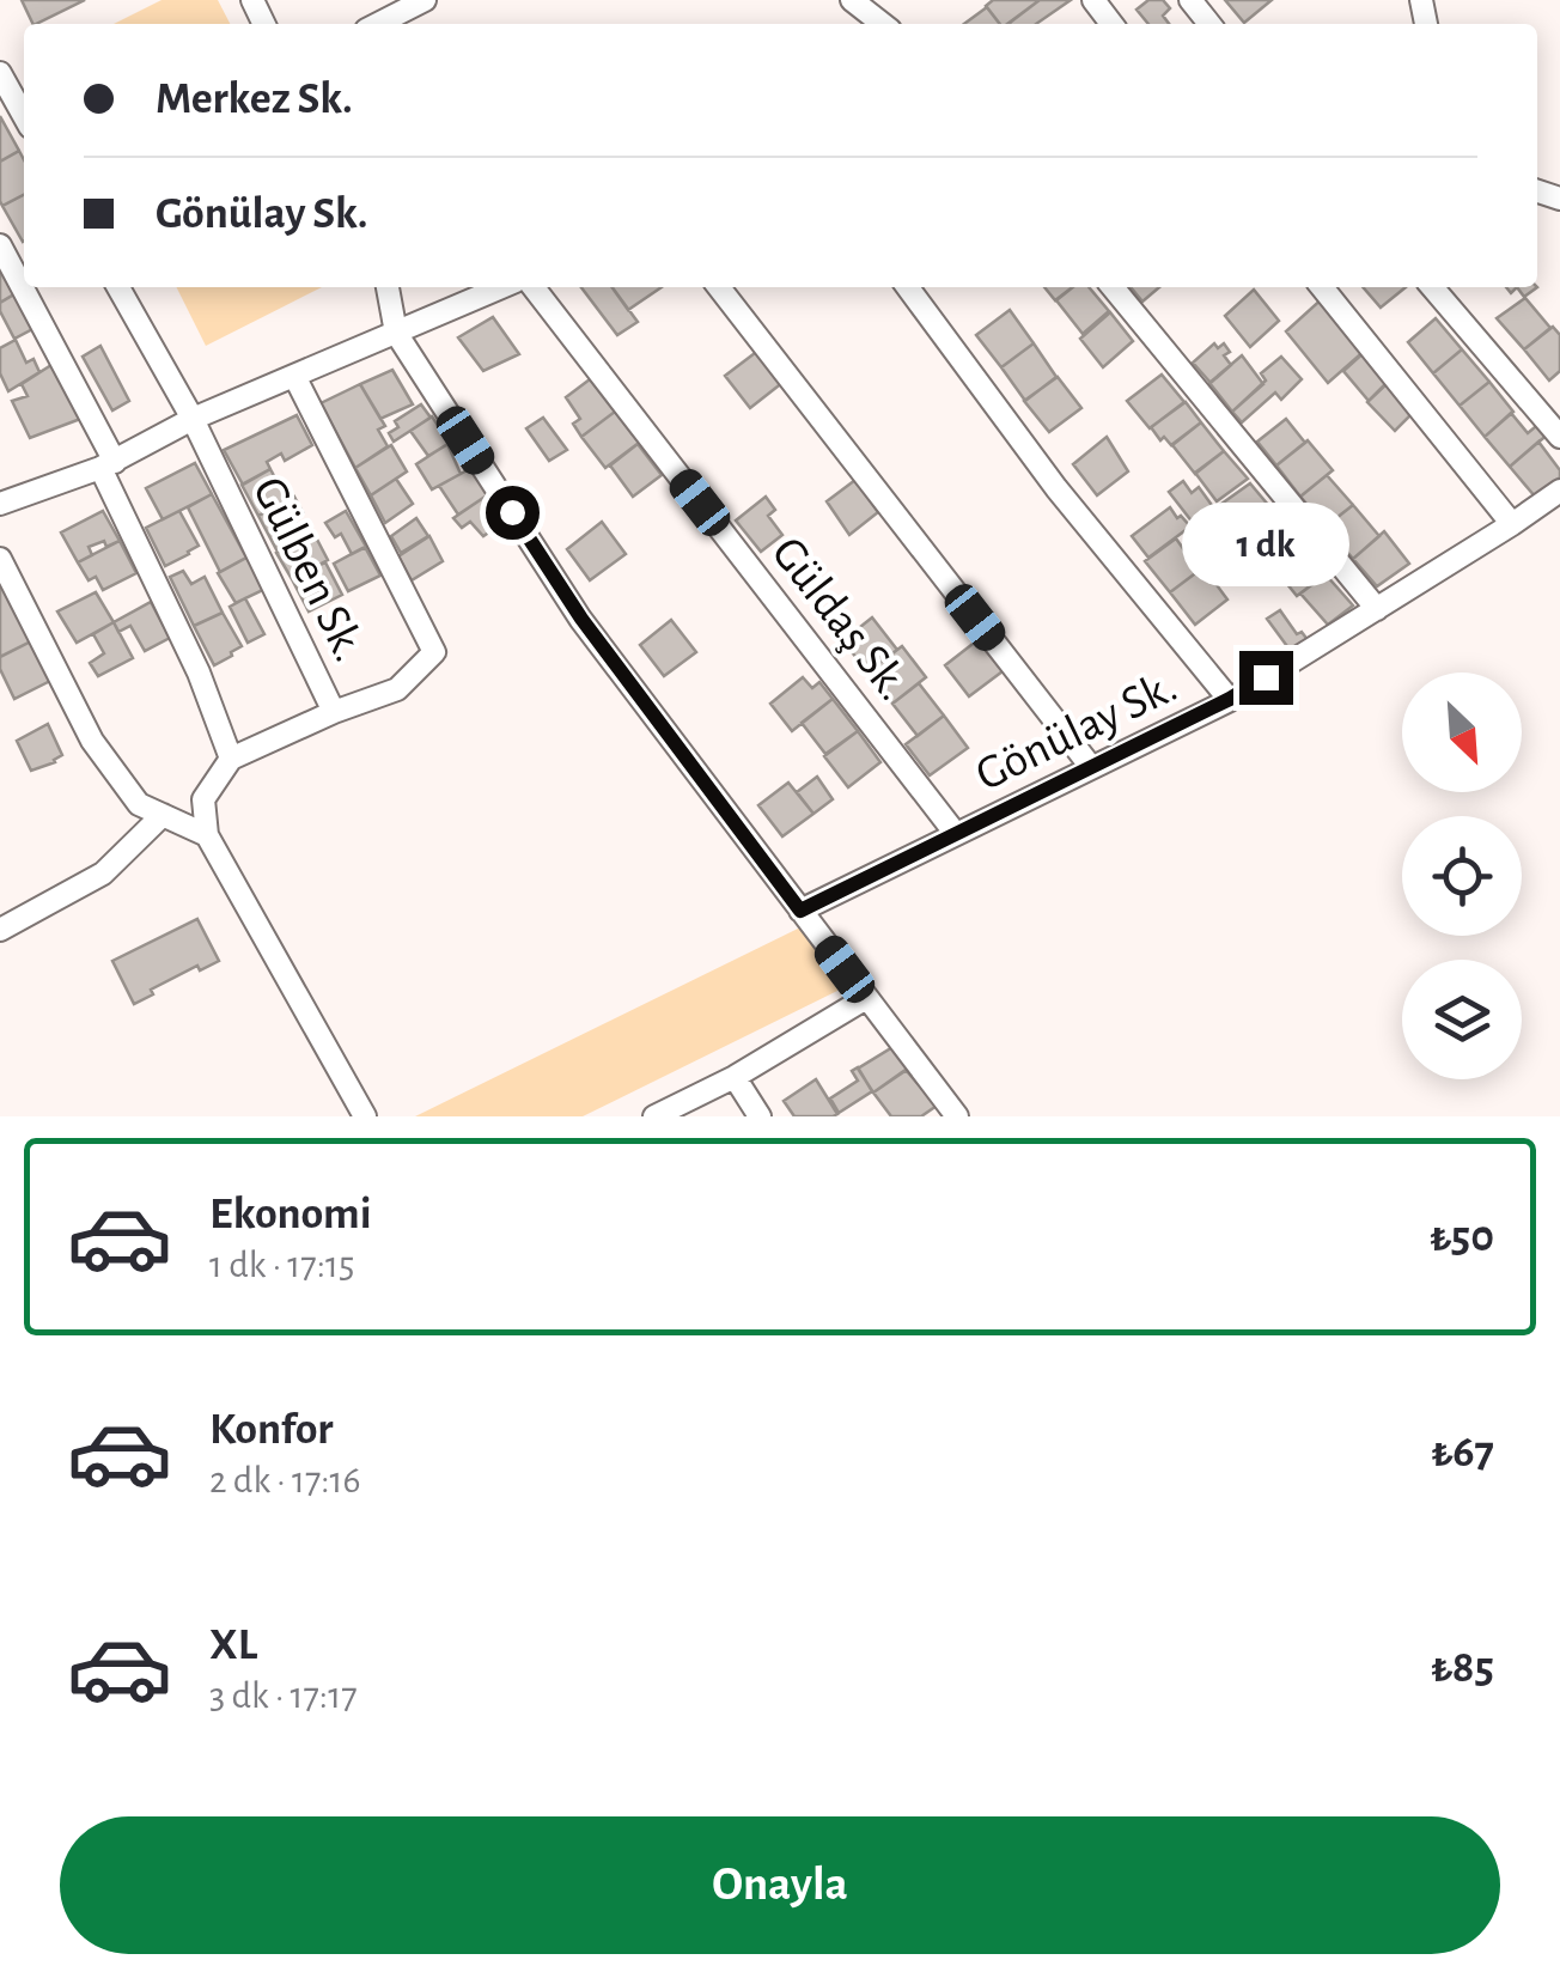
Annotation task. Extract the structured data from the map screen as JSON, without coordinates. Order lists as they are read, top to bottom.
{
  "streets": {
    "street": ["Gülben Sk.", "Güldaş Sk.", "Gönülay Sk."]
  },
  "crossings": [
    ["Güldaş Sk.", "Gönülay Sk."]
  ],
  "north": "bottom right",
  "page": {
    "banner": ["Merkez Sk.", "Gönülay Sk."],
    "bubble": "1 dk",
    "list": [
      {
        "name": "Ekonomi",
        "note": "1 dk · 17:15",
        "value": "₺50"
      },
      {
        "name": "Konfor",
        "note": "2 dk · 17:16",
        "value": "₺67"
      },
      {
        "name": "XL",
        "note": "3 dk · 17:17",
        "value": "₺85"
      }
    ],
    "buttons": "Onayla"
  }
}
